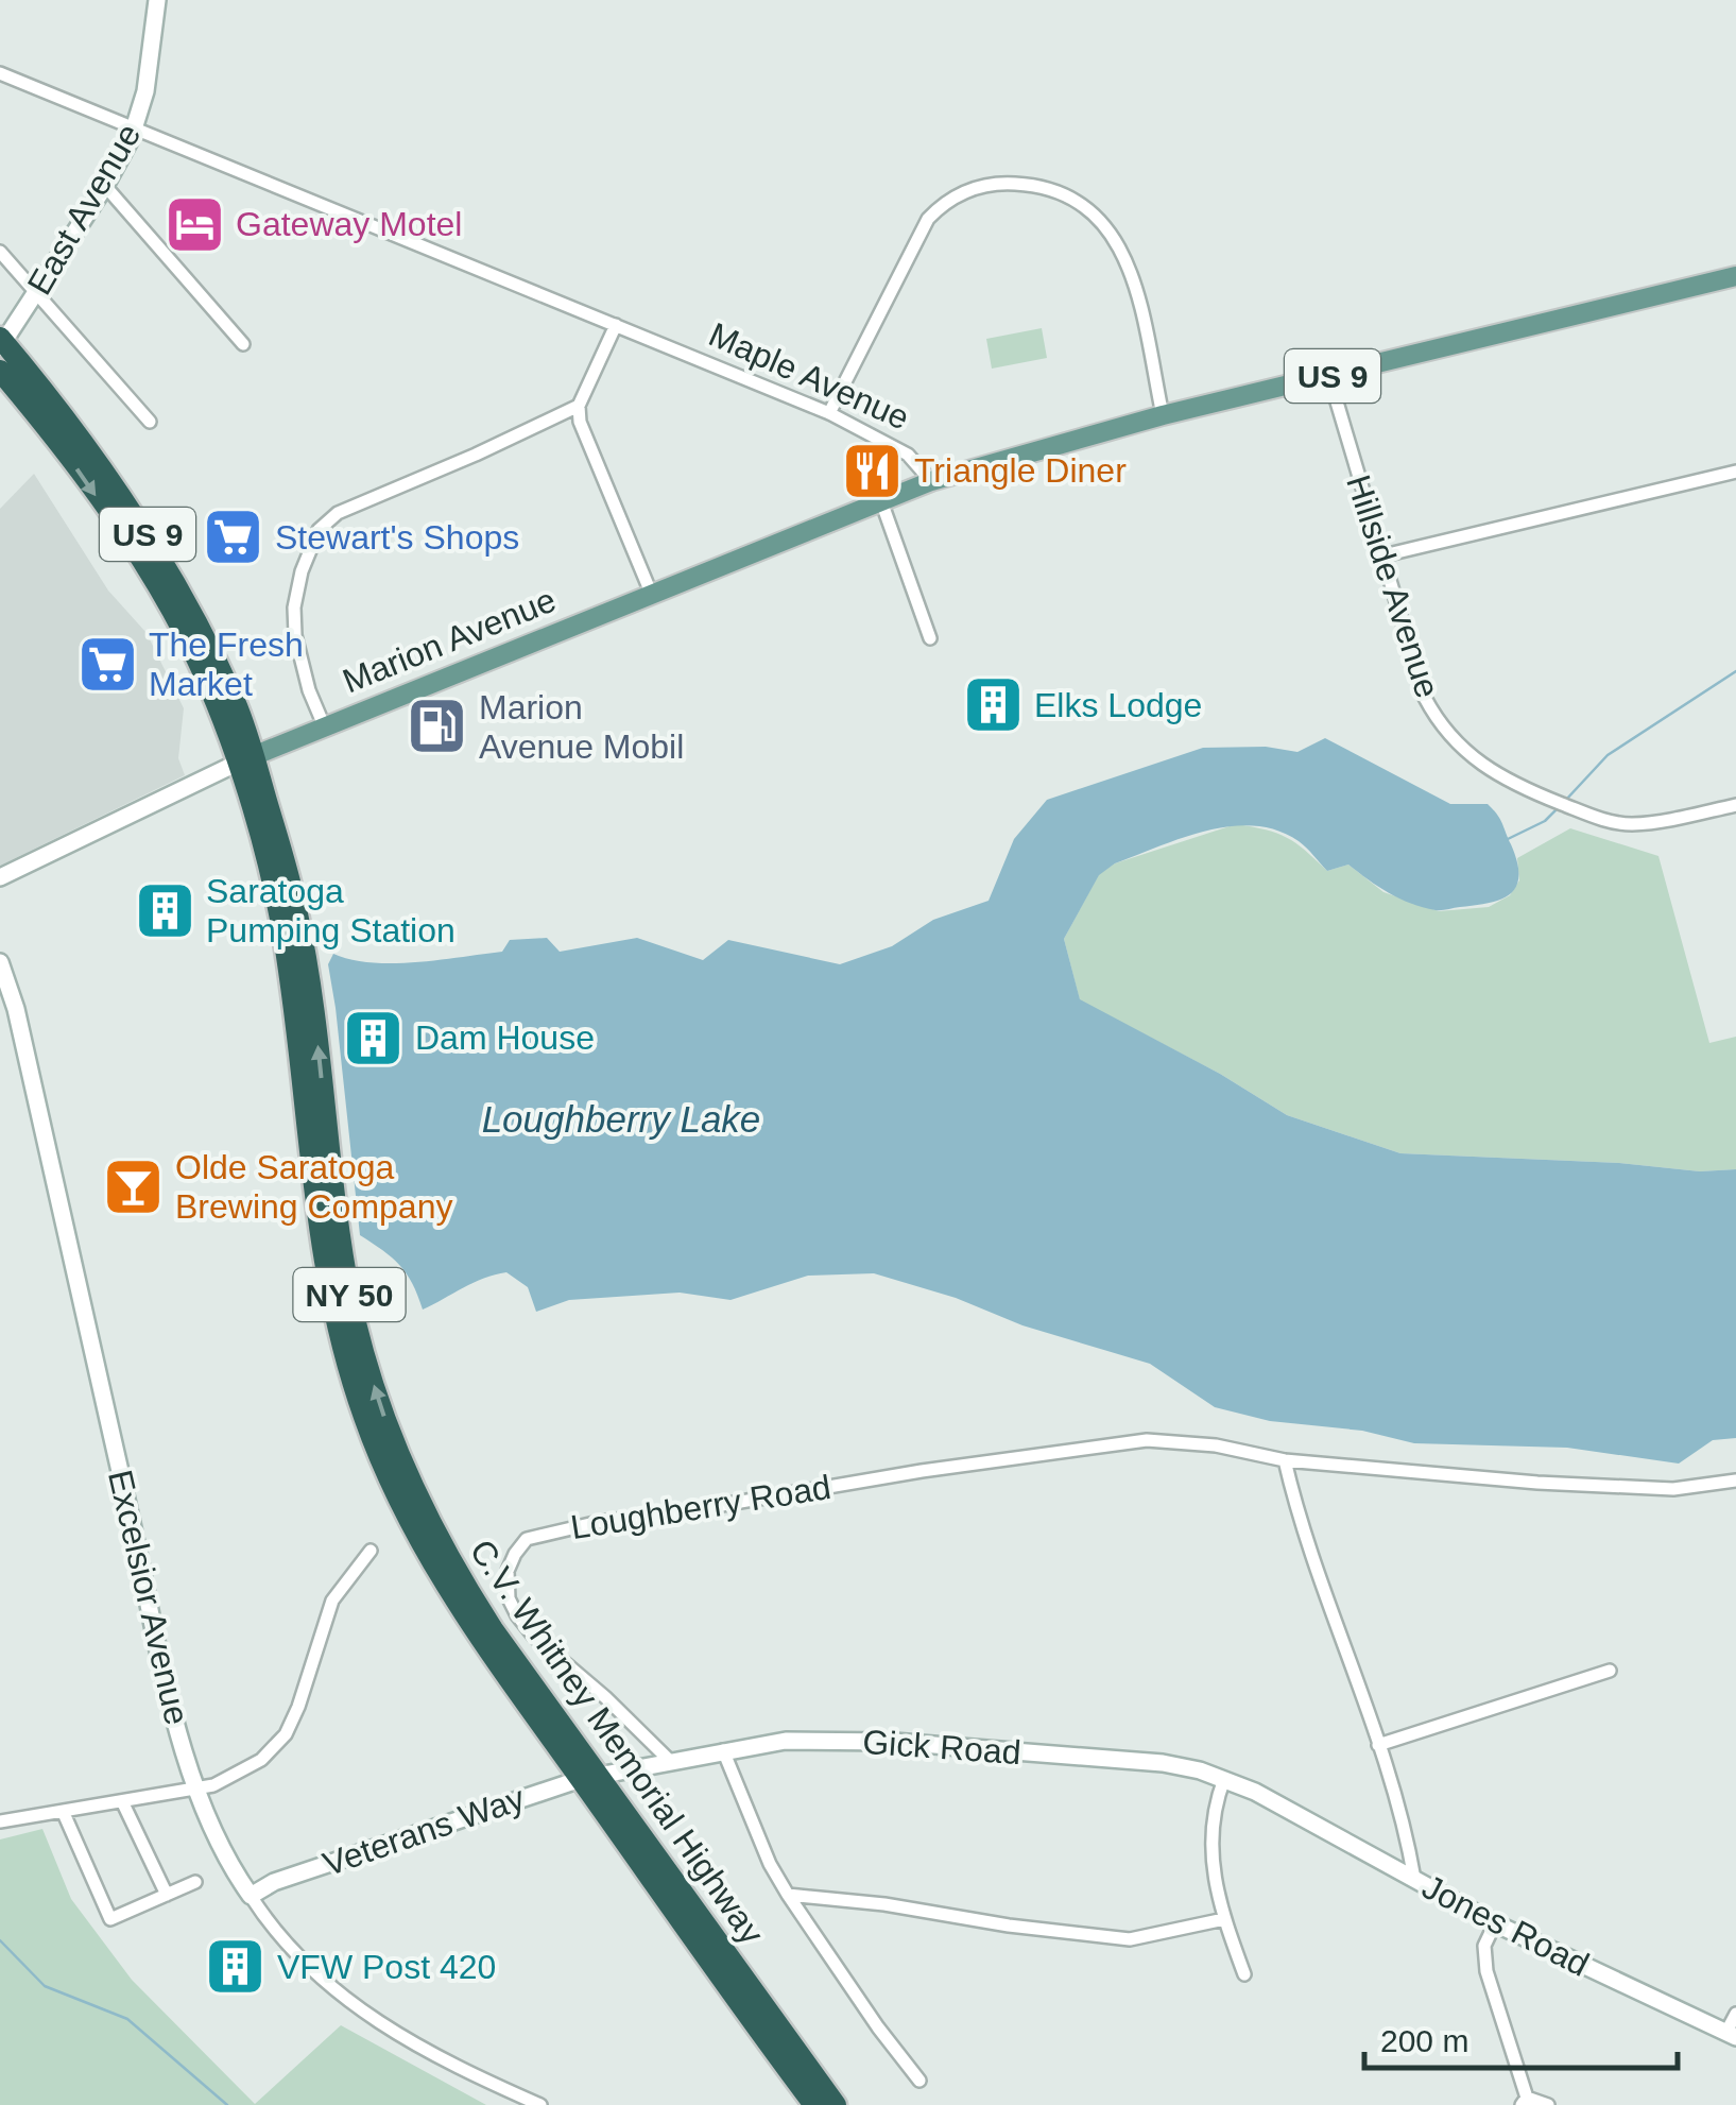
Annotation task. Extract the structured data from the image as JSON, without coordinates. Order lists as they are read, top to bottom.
{
  "streets": {
    "highway": ["US 9", "NY 50", "C.V. Whitney Memorial Highway"],
    "main road": ["Marion Avenue"],
    "street": [
      "East Avenue",
      "Maple Avenue",
      "Hillside Avenue",
      "Loughberry Road",
      "Excelsior Avenue",
      "Gick Road",
      "Veterans Way",
      "Jones Road"
    ]
  },
  "crossings": [
    ["East Avenue", "Maple Avenue"],
    ["East Avenue", "C.V. Whitney Memorial Highway"],
    ["Maple Avenue", "US 9"],
    ["Maple Avenue", "Marion Avenue"],
    ["US 9", "Hillside Avenue"],
    ["US 9", "Marion Avenue"],
    ["Marion Avenue", "C.V. Whitney Memorial Highway"],
    ["Loughberry Road", "Gick Road"],
    ["Excelsior Avenue", "Veterans Way"],
    ["C.V. Whitney Memorial Highway", "Gick Road"],
    ["C.V. Whitney Memorial Highway", "Veterans Way"],
    ["Gick Road", "Veterans Way"],
    ["Gick Road", "Jones Road"]
  ],
  "water": ["Loughberry Lake"],
  "places": {
    "hotel": ["Gateway Motel"],
    "restaurant": ["Triangle Diner"],
    "supermarket": ["Stewart's Shops", "The Fresh Market"],
    "building": [
      "Elks Lodge",
      "Saratoga Pumping Station",
      "Dam House",
      "VFW Post 420"
    ],
    "fuel station": ["Marion Avenue Mobil"],
    "bar": ["Olde Saratoga Brewing Company"]
  },
  "scale_bar": "200 m"
}
